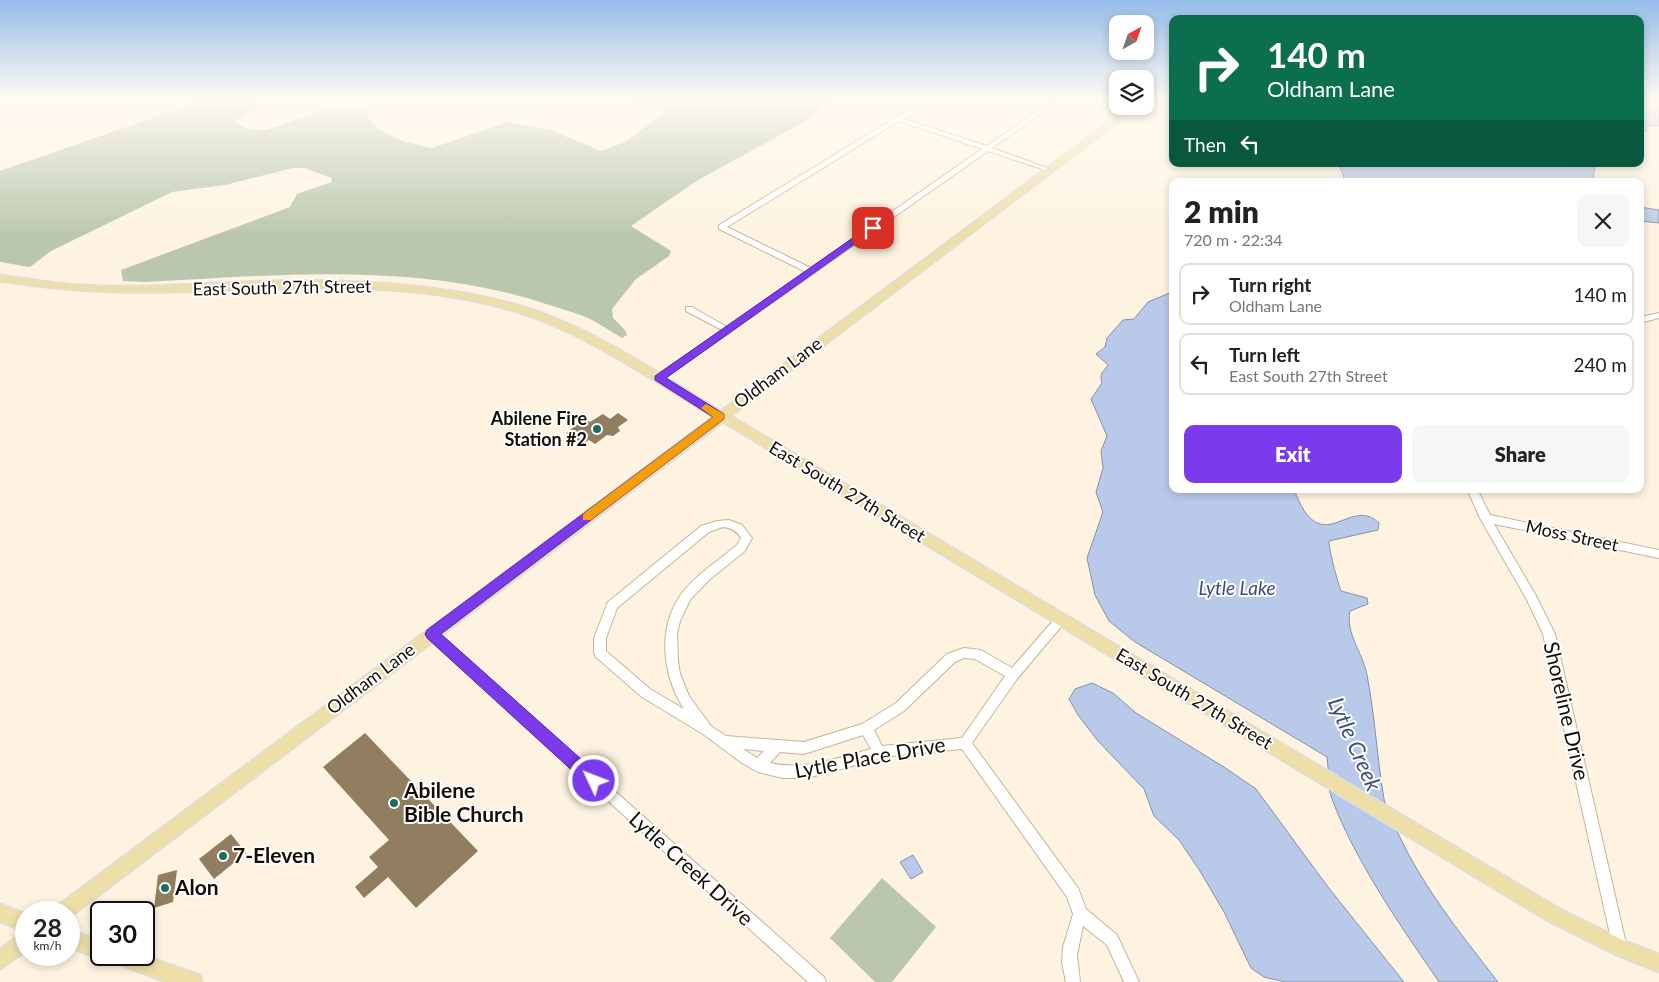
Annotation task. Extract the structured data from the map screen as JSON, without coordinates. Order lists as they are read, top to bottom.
{
  "streets": {
    "main road": ["East South 27th Street", "Oldham Lane"],
    "street": [
      "Moss Street",
      "Shoreline Drive",
      "Lytle Place Drive",
      "Lytle Creek Drive"
    ]
  },
  "crossings": [
    ["East South 27th Street", "Oldham Lane"],
    ["East South 27th Street", "Shoreline Drive"],
    ["East South 27th Street", "Lytle Place Drive"],
    ["Oldham Lane", "Lytle Creek Drive"],
    ["Moss Street", "Shoreline Drive"]
  ],
  "water": ["Lytle Lake", "Lytle Creek"],
  "places": [
    "Abilene Fire Station #2",
    "Abilene Bible Church",
    "7-Eleven",
    "Alon"
  ],
  "north": "top right",
  "page": {
    "turn": ["140 m", "Oldham Lane"],
    "then": "Then",
    "heading": ["2 min", "720 m · 22:34"],
    "list": [
      {
        "name": "Turn right",
        "note": "Oldham Lane",
        "value": "140 m"
      },
      {
        "name": "Turn left",
        "note": "East South 27th Street",
        "value": "240 m"
      }
    ],
    "buttons": ["Exit", "Share"],
    "speed": "28 km/h",
    "limit": "30"
  }
}
